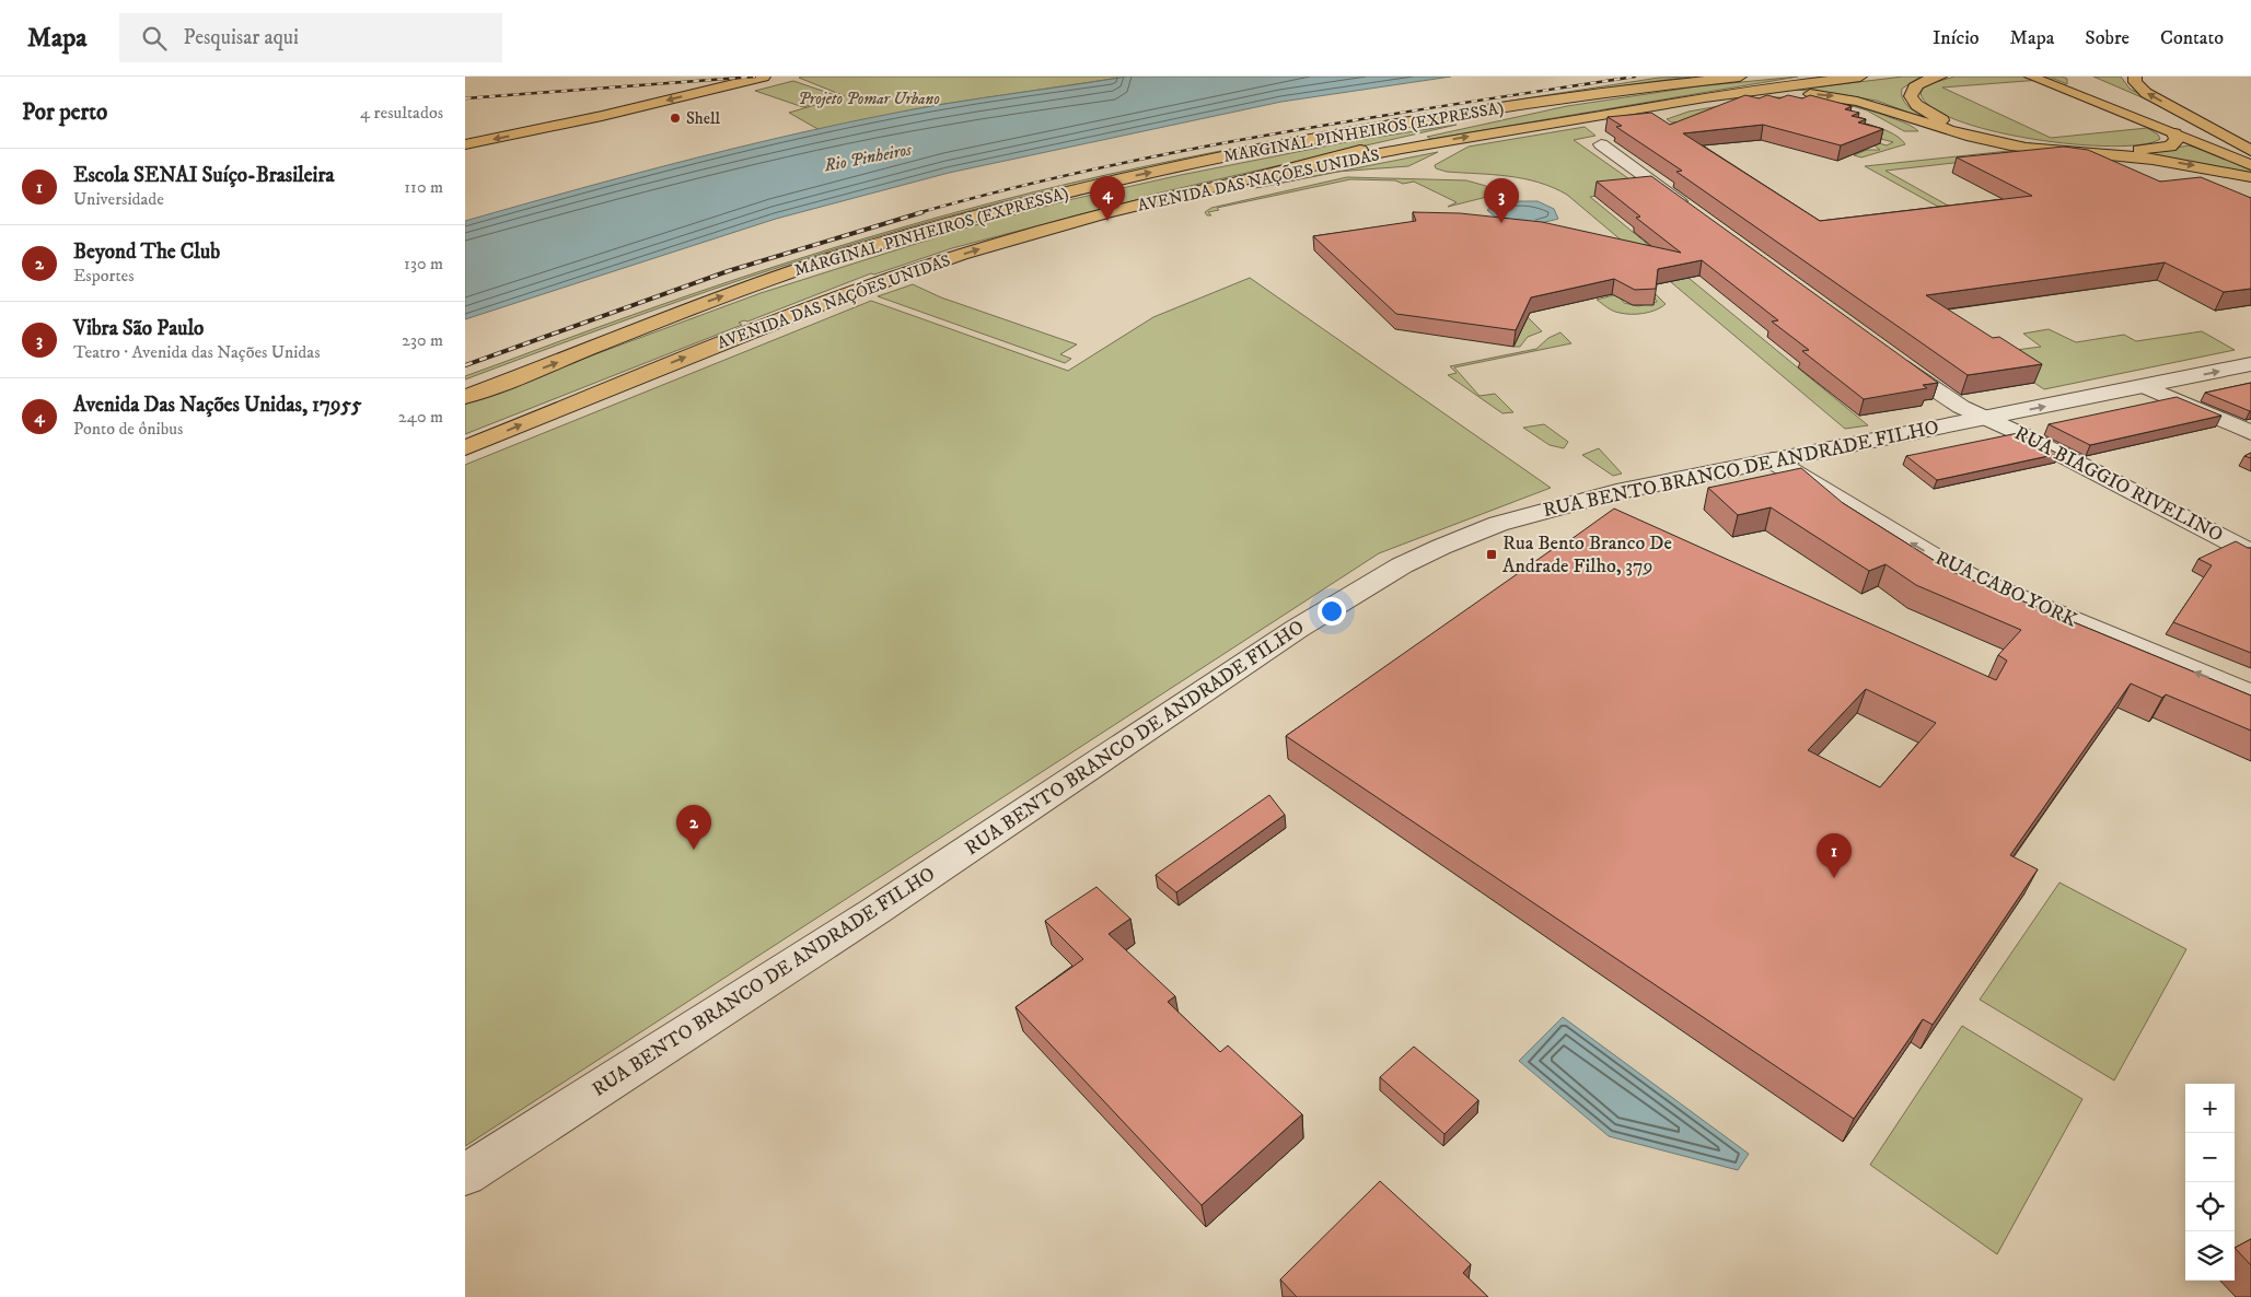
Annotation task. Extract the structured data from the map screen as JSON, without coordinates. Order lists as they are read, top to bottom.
{
  "streets": {
    "main road": ["MARGINAL PINHEIROS (EXPRESSA)", "AVENIDA DAS NAÇÕES UNIDAS"],
    "street": ["RUA BENTO BRANCO DE ANDRADE FILHO", "RUA BIAGGIO RIVELINO", "RUA CABO YORK"]
  },
  "crossings": [
    ["RUA BENTO BRANCO DE ANDRADE FILHO", "RUA BIAGGIO RIVELINO"],
    ["RUA BENTO BRANCO DE ANDRADE FILHO", "RUA CABO YORK"]
  ],
  "one_way": ["RUA CABO YORK"],
  "water": ["Rio Pinheiros"],
  "parks": ["Projeto Pomar Urbano"],
  "places": {
    "other": ["Shell"],
    "transit": ["Rua Bento Branco De Andrade Filho, 379"]
  },
  "page": {
    "header": "Mapa",
    "search": "Pesquisar aqui",
    "nav": [
      "Início",
      "Mapa",
      "Sobre",
      "Contato"
    ],
    "heading": ["Por perto", "4 resultados"],
    "list": [
      {
        "mark": "1",
        "name": "Escola SENAI Suíço-Brasileira",
        "note": "Universidade",
        "value": "110 m"
      },
      {
        "mark": "2",
        "name": "Beyond The Club",
        "note": "Esportes",
        "value": "130 m"
      },
      {
        "mark": "3",
        "name": "Vibra São Paulo",
        "note": "Teatro · Avenida das Nações Unidas",
        "value": "230 m"
      },
      {
        "mark": "4",
        "name": "Avenida Das Nações Unidas, 17955",
        "note": "Ponto de ônibus",
        "value": "240 m"
      }
    ],
    "pins": [
      "4",
      "3",
      "2",
      "1"
    ],
    "map_buttons": ["+", "−"]
  }
}
